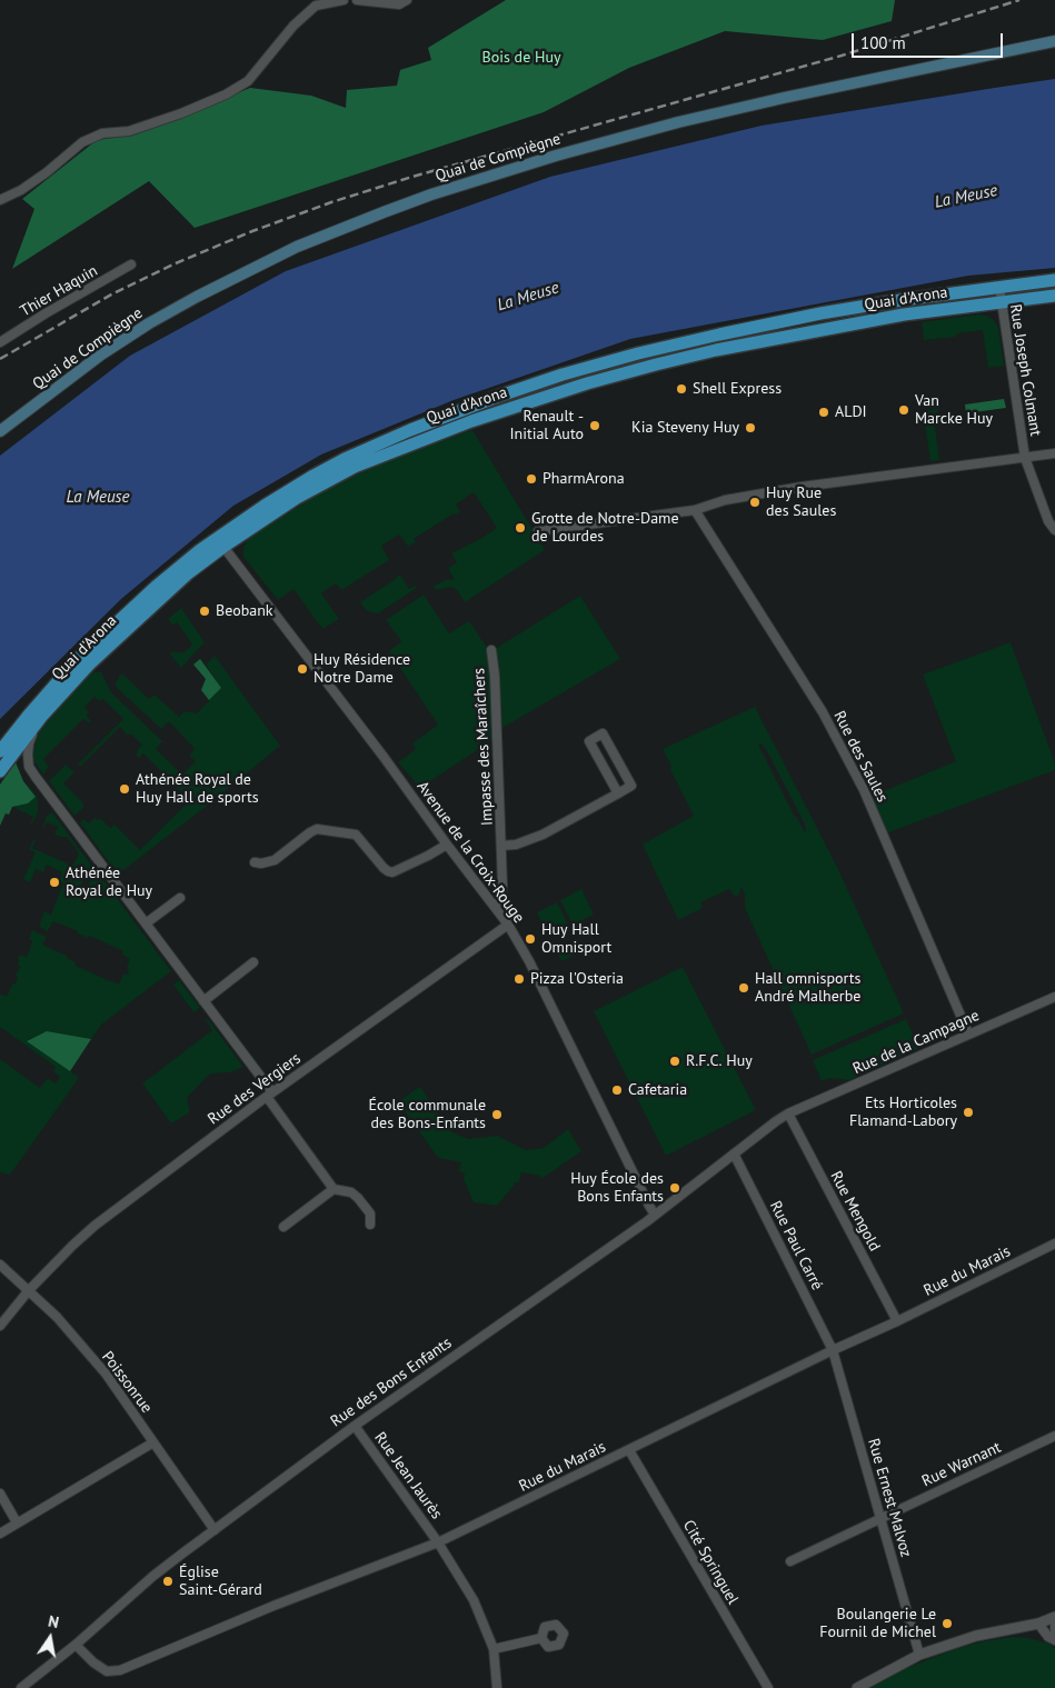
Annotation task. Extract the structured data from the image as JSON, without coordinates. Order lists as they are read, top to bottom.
{
  "streets": {
    "main road": ["Quai de Compiègne", "Quai d'Arona"],
    "street": [
      "Thier Haquin",
      "Rue Joseph Colmant",
      "Impasse des Maraîchers",
      "Rue des Saules",
      "Avenue de la Croix-Rouge",
      "Rue de la Campagne",
      "Rue des Vergiers",
      "Rue Mengold",
      "Rue Paul Carré",
      "Rue du Marais",
      "Poissonrue",
      "Rue des Bons Enfants",
      "Rue Warnant",
      "Rue Jean Jaurès",
      "Rue Ernest Malvoz",
      "Cité Springuel"
    ]
  },
  "crossings": [
    ["Quai d'Arona", "Rue Joseph Colmant"],
    ["Quai d'Arona", "Avenue de la Croix-Rouge"],
    ["Impasse des Maraîchers", "Avenue de la Croix-Rouge"],
    ["Rue des Saules", "Rue de la Campagne"],
    ["Avenue de la Croix-Rouge", "Rue des Vergiers"],
    ["Avenue de la Croix-Rouge", "Rue des Bons Enfants"],
    ["Rue de la Campagne", "Rue Mengold"],
    ["Rue de la Campagne", "Rue des Bons Enfants"],
    ["Rue des Vergiers", "Poissonrue"],
    ["Rue Mengold", "Rue du Marais"],
    ["Rue Mengold", "Rue des Bons Enfants"],
    ["Rue Paul Carré", "Rue du Marais"],
    ["Rue Paul Carré", "Rue des Bons Enfants"],
    ["Rue Paul Carré", "Rue Ernest Malvoz"],
    ["Rue du Marais", "Rue des Bons Enfants"],
    ["Rue du Marais", "Rue Jean Jaurès"],
    ["Rue du Marais", "Rue Ernest Malvoz"],
    ["Rue du Marais", "Cité Springuel"],
    ["Poissonrue", "Rue des Bons Enfants"],
    ["Rue des Bons Enfants", "Rue Jean Jaurès"],
    ["Rue Warnant", "Rue Ernest Malvoz"]
  ],
  "water": ["La Meuse"],
  "parks": ["Bois de Huy"],
  "places": [
    "Shell Express",
    "Van Marcke Huy",
    "ALDI",
    "Renault - Initial Auto",
    "Kia Steveny Huy",
    "PharmArona",
    "Huy Rue des Saules",
    "Grotte de Notre-Dame de Lourdes",
    "Beobank",
    "Huy Résidence Notre Dame",
    "Athénée Royal de Huy Hall de sports",
    "Athénée Royal de Huy",
    "Huy Hall Omnisport",
    "Pizza l'Osteria",
    "Hall omnisports André Malherbe",
    "R.F.C. Huy",
    "Cafetaria",
    "Ets Horticoles Flamand-Labory",
    "École communale des Bons-Enfants",
    "Huy École des Bons Enfants",
    "Église Saint-Gérard",
    "Boulangerie Le Fournil de Michel"
  ],
  "scale_bar": "100 m",
  "north": "top"
}
